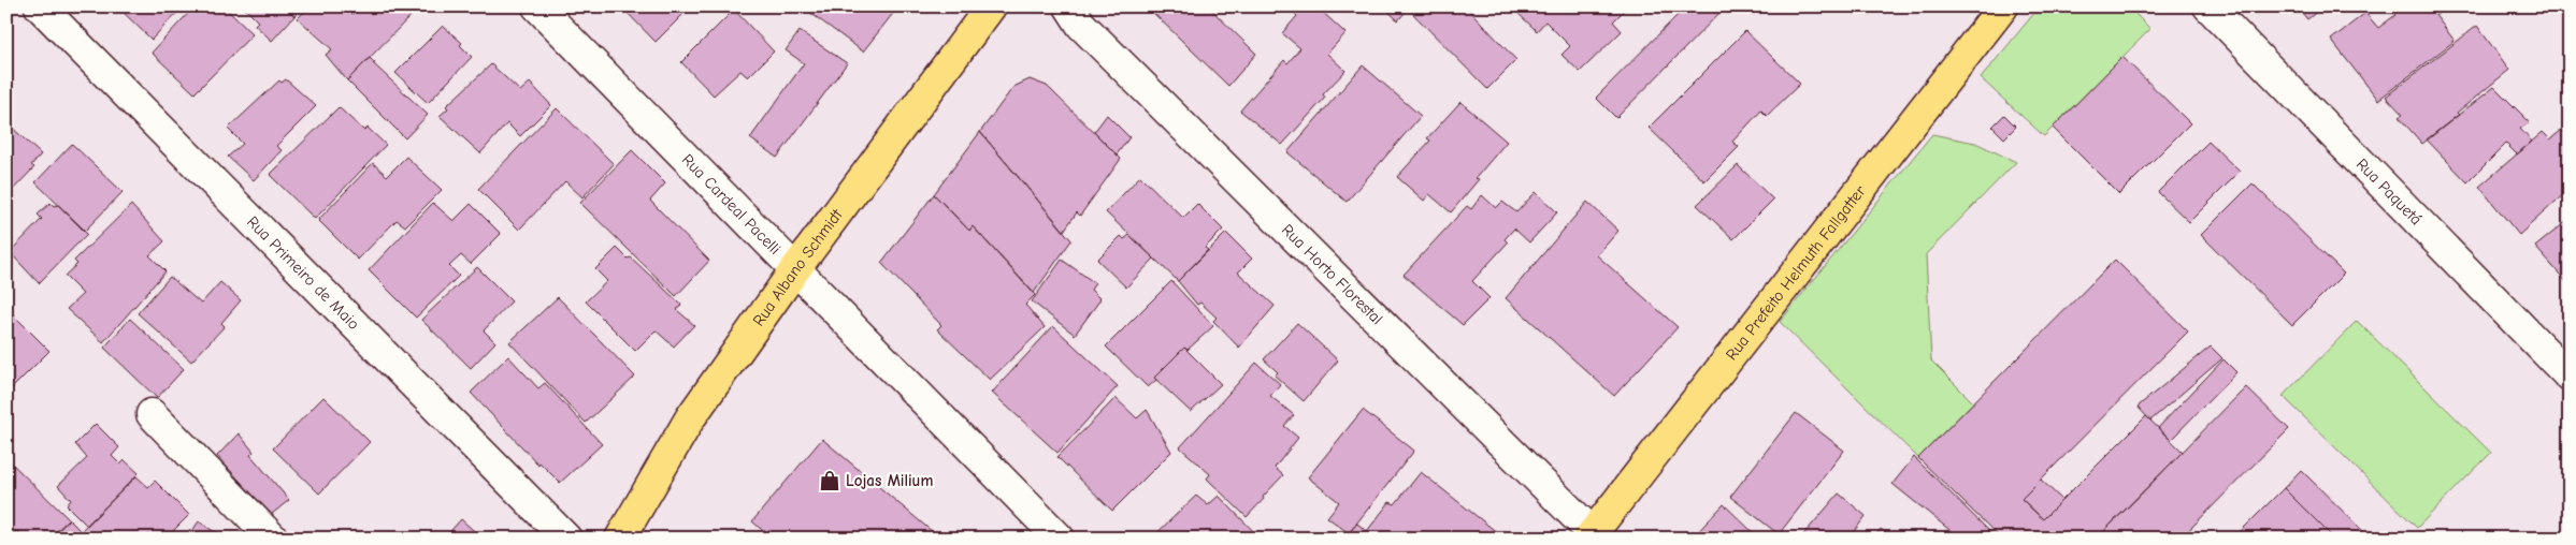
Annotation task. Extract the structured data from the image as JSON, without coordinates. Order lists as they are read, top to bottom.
{
  "streets": {
    "main road": ["Rua Albano Schmidt", "Rua Prefeito Helmuth Fallgatter"],
    "street": [
      "Rua Paquetá",
      "Rua Cardeal Pacelli",
      "Rua Primeiro de Maio",
      "Rua Horto Florestal"
    ]
  },
  "crossings": [
    ["Rua Cardeal Pacelli", "Rua Albano Schmidt"],
    ["Rua Prefeito Helmuth Fallgatter", "Rua Horto Florestal"]
  ],
  "places": {
    "shop": ["Lojas Milium"]
  }
}
